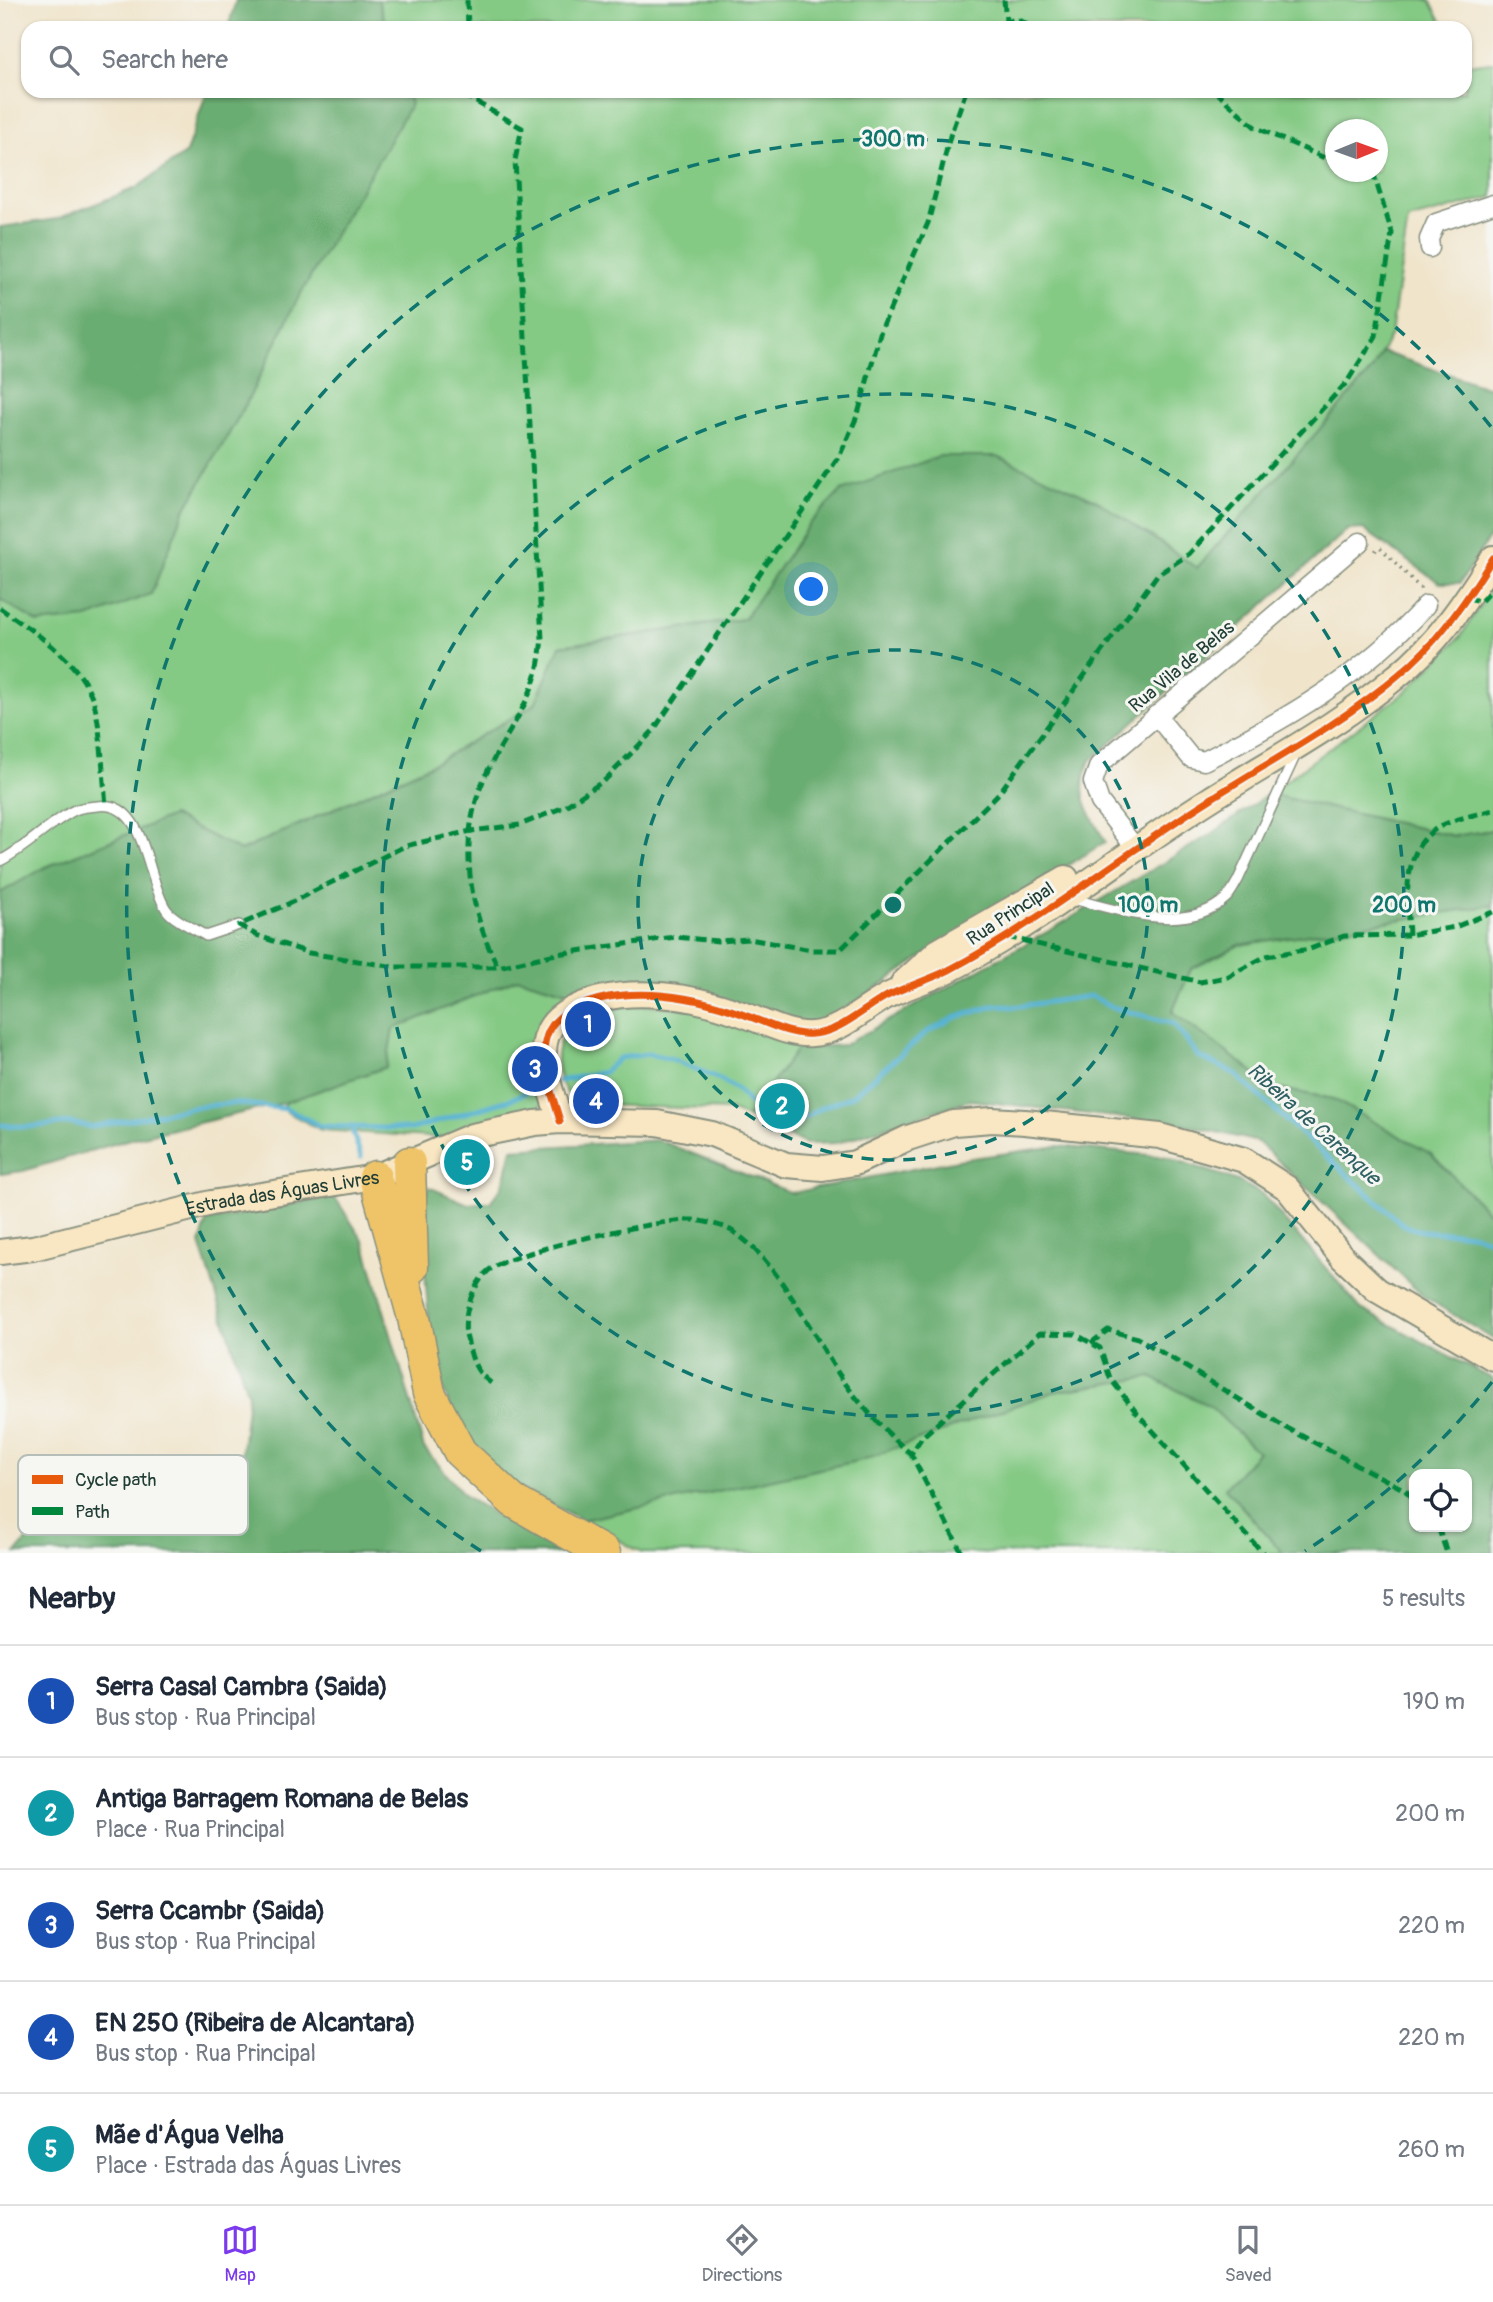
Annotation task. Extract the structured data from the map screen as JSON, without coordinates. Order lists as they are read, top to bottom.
{
  "streets": {
    "main road": ["Rua Principal", "Estrada das Águas Livres"],
    "street": ["Rua Vila de Belas"]
  },
  "crossings": [
    ["Rua Vila de Belas", "Rua Principal"],
    ["Rua Principal", "Estrada das Águas Livres"]
  ],
  "water": ["Ribeira de Carenque"],
  "legend": ["Cycle path", "Path"],
  "north": "right",
  "page": {
    "search": "Search here",
    "pins": [
      "1",
      "3",
      "4",
      "2",
      "5"
    ],
    "heading": ["Nearby", "5 results"],
    "list": [
      {
        "mark": "1",
        "name": "Serra Casal Cambra (Saida)",
        "note": "Bus stop · Rua Principal",
        "value": "190 m"
      },
      {
        "mark": "2",
        "name": "Antiga Barragem Romana de Belas",
        "note": "Place · Rua Principal",
        "value": "200 m"
      },
      {
        "mark": "3",
        "name": "Serra Ccambr (Saida)",
        "note": "Bus stop · Rua Principal",
        "value": "220 m"
      },
      {
        "mark": "4",
        "name": "EN 250 (Ribeira de Alcantara)",
        "note": "Bus stop · Rua Principal",
        "value": "220 m"
      },
      {
        "mark": "5",
        "name": "Mãe d'Água Velha",
        "note": "Place · Estrada das Águas Livres",
        "value": "260 m"
      }
    ],
    "nav": ["Map", "Directions", "Saved"]
  },
  "rings": ["300 m", "100 m", "200 m"]
}
